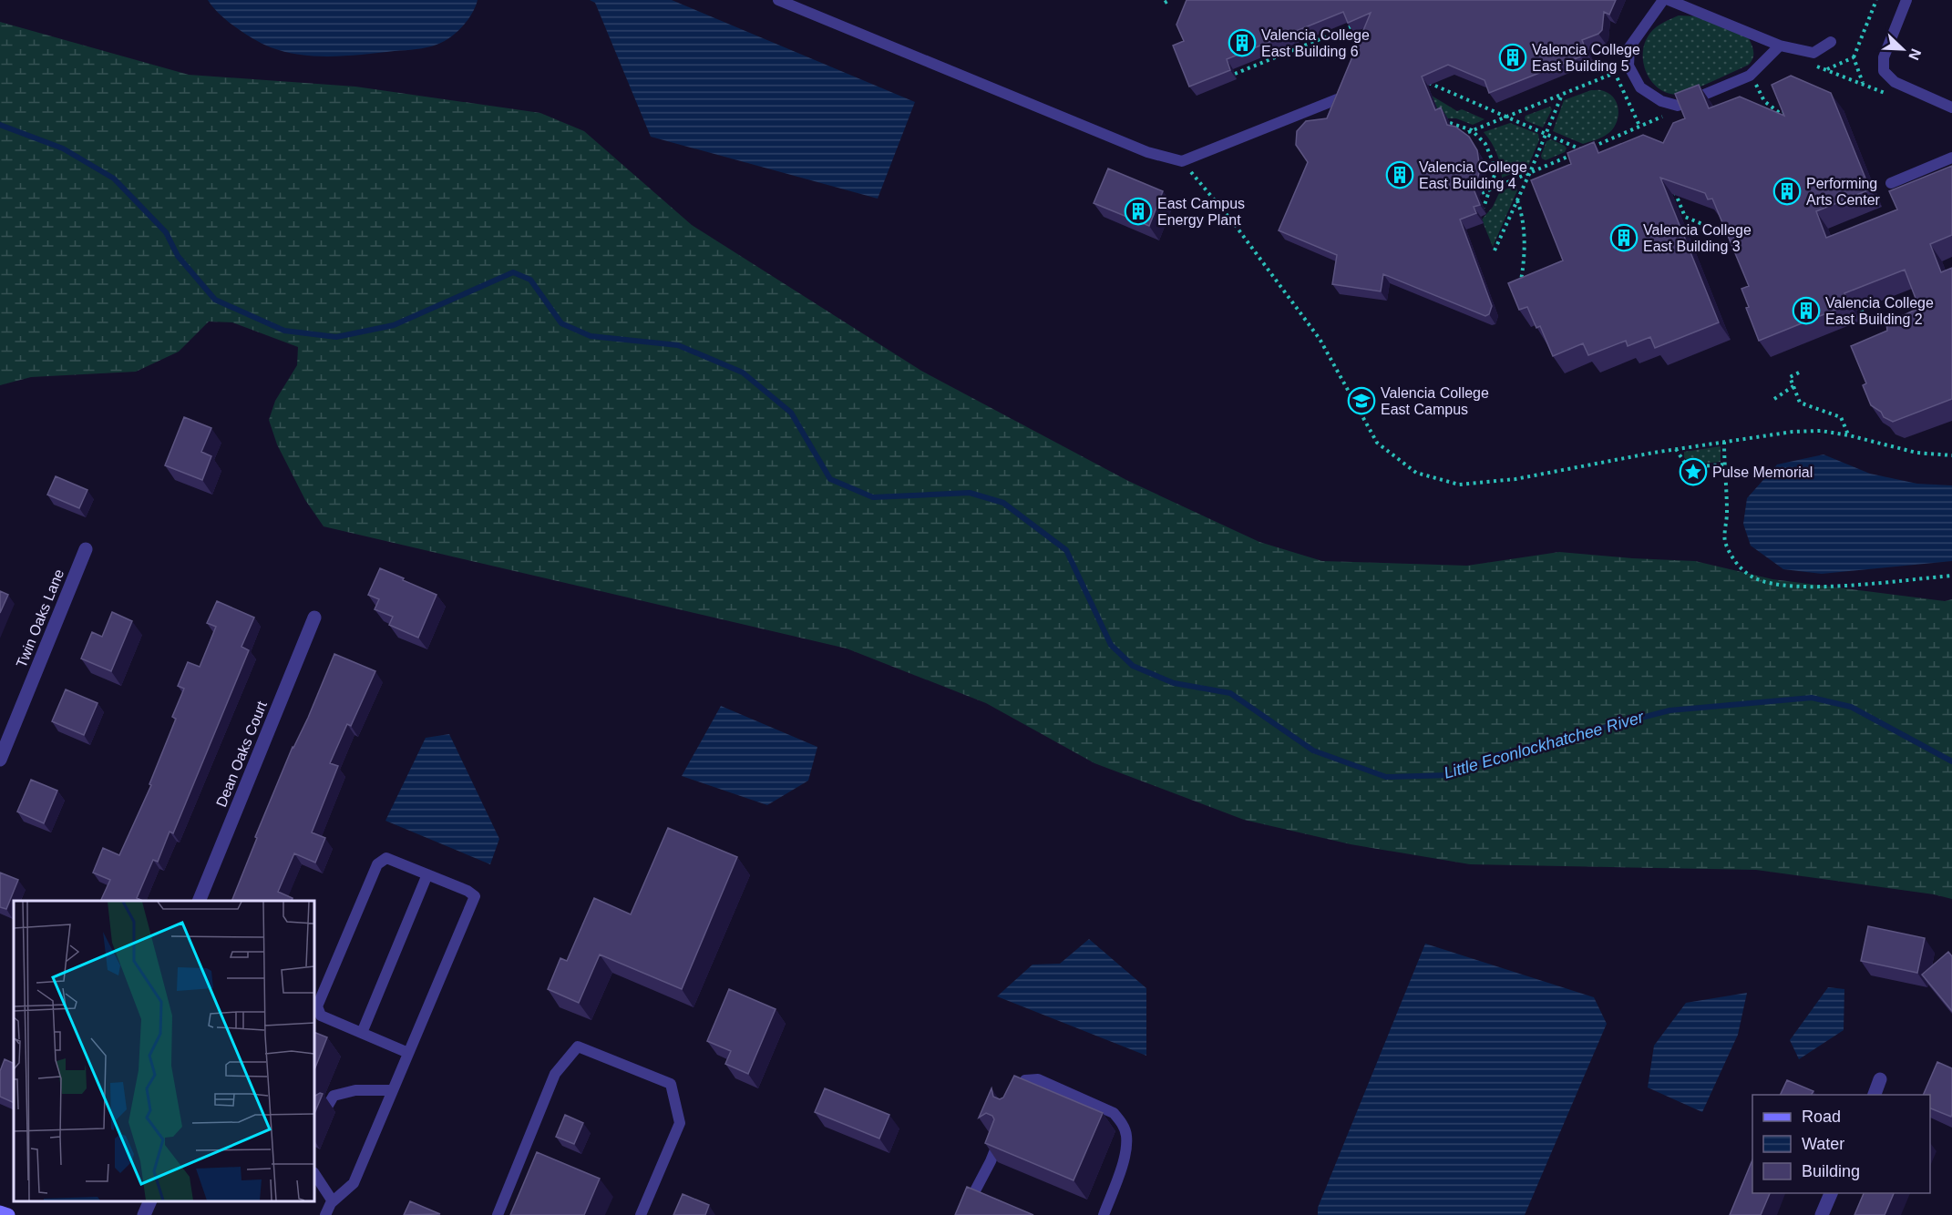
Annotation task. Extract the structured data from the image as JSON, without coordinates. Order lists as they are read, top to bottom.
{
  "streets": {
    "street": ["Twin Oaks Lane", "Dean Oaks Court"]
  },
  "water": ["Little Econlockhatchee River"],
  "places": {
    "building": [
      "Valencia College East Building 6",
      "Valencia College East Building 5",
      "Valencia College East Building 4",
      "Performing Arts Center",
      "East Campus Energy Plant",
      "Valencia College East Building 3",
      "Valencia College East Building 2"
    ],
    "school or university": ["Valencia College East Campus"],
    "place": ["Pulse Memorial"]
  },
  "legend": ["Road", "Water", "Building"],
  "north": "bottom right"
}
